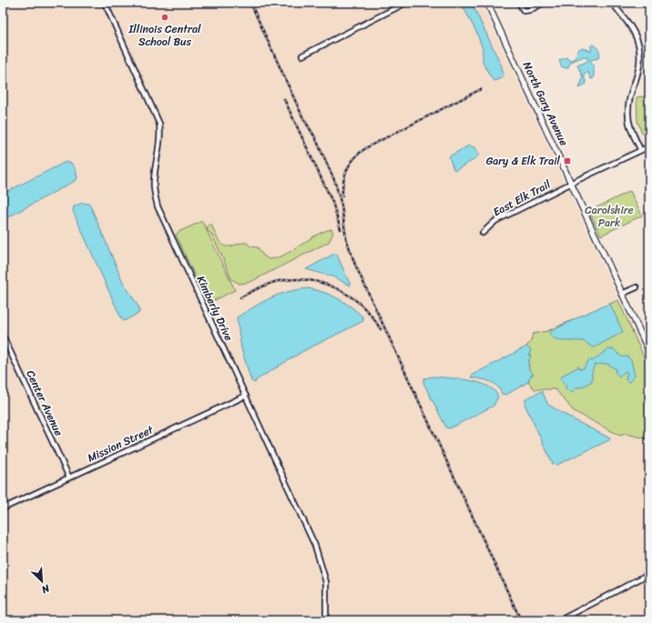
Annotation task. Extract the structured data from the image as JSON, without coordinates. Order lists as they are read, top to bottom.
{
  "streets": {
    "street": [
      "North Gary Avenue",
      "East Elk Trail",
      "Kimberly Drive",
      "Center Avenue",
      "Mission Street"
    ]
  },
  "crossings": [
    ["North Gary Avenue", "East Elk Trail"],
    ["Kimberly Drive", "Mission Street"],
    ["Center Avenue", "Mission Street"]
  ],
  "parks": ["Carolshire Park"],
  "places": {
    "other": ["Illinois Central School Bus"],
    "transit": ["Gary & Elk Trail"]
  },
  "north": "bottom right"
}
